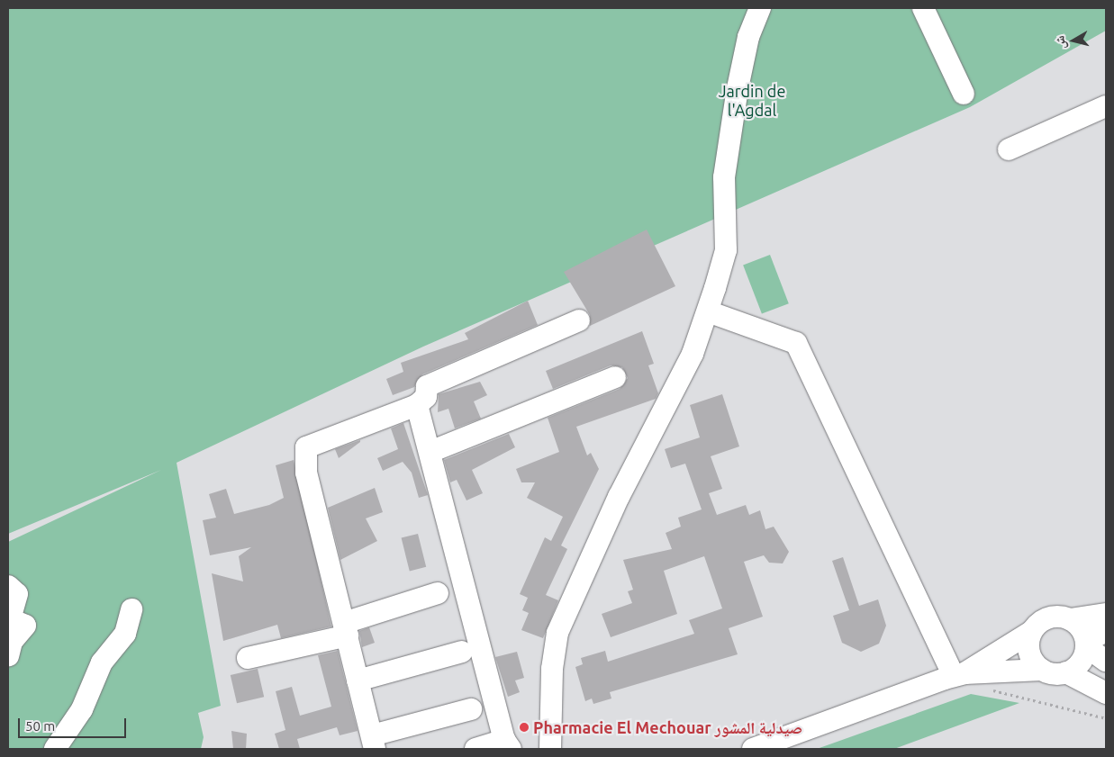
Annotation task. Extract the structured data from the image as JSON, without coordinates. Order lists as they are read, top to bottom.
{
  "parks": ["Jardin de l'Agdal"],
  "places": ["Pharmacie El Mechouar صيدلية المشور"],
  "scale_bar": "50 m",
  "north": "left"
}
